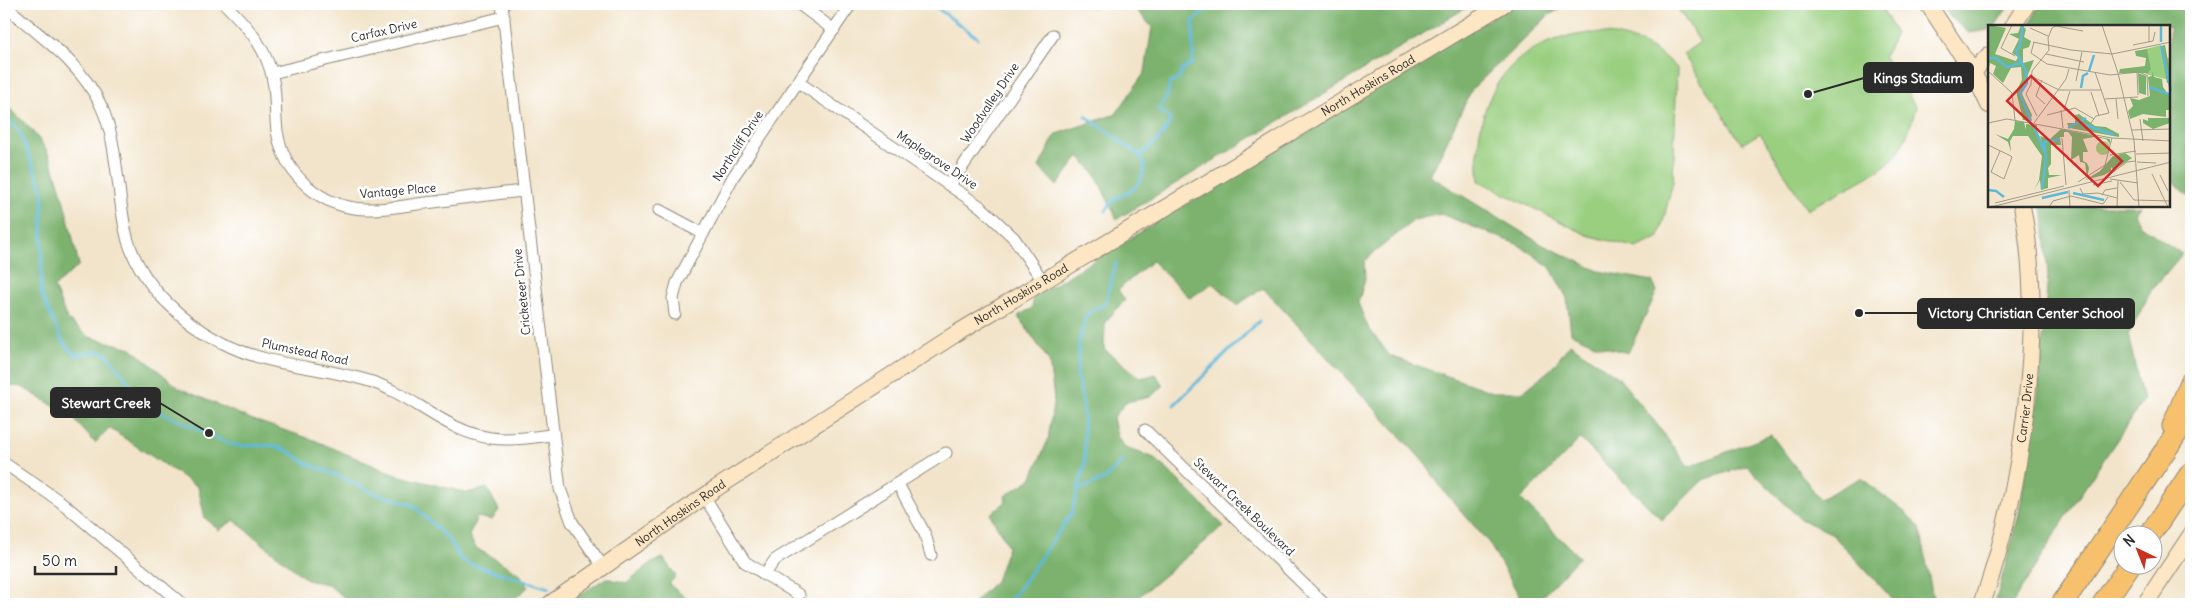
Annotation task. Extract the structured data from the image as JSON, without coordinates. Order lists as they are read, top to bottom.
{
  "streets": {
    "street": [
      "Carfax Drive",
      "North Hoskins Road",
      "Woodvalley Drive",
      "Northcliff Drive",
      "Maplegrove Drive",
      "Vantage Place",
      "Cricketeer Drive",
      "Plumstead Road",
      "Carrier Drive",
      "Stewart Creek Boulevard"
    ]
  },
  "crossings": [
    ["Carfax Drive", "Vantage Place"],
    ["Carfax Drive", "Cricketeer Drive"],
    ["North Hoskins Road", "Maplegrove Drive"],
    ["North Hoskins Road", "Cricketeer Drive"],
    ["Woodvalley Drive", "Maplegrove Drive"],
    ["Northcliff Drive", "Maplegrove Drive"],
    ["Vantage Place", "Cricketeer Drive"],
    ["Cricketeer Drive", "Plumstead Road"]
  ],
  "places": ["Kings Stadium", "Victory Christian Center School", "Stewart Creek"],
  "scale_bar": "50 m",
  "north": "top left"
}
